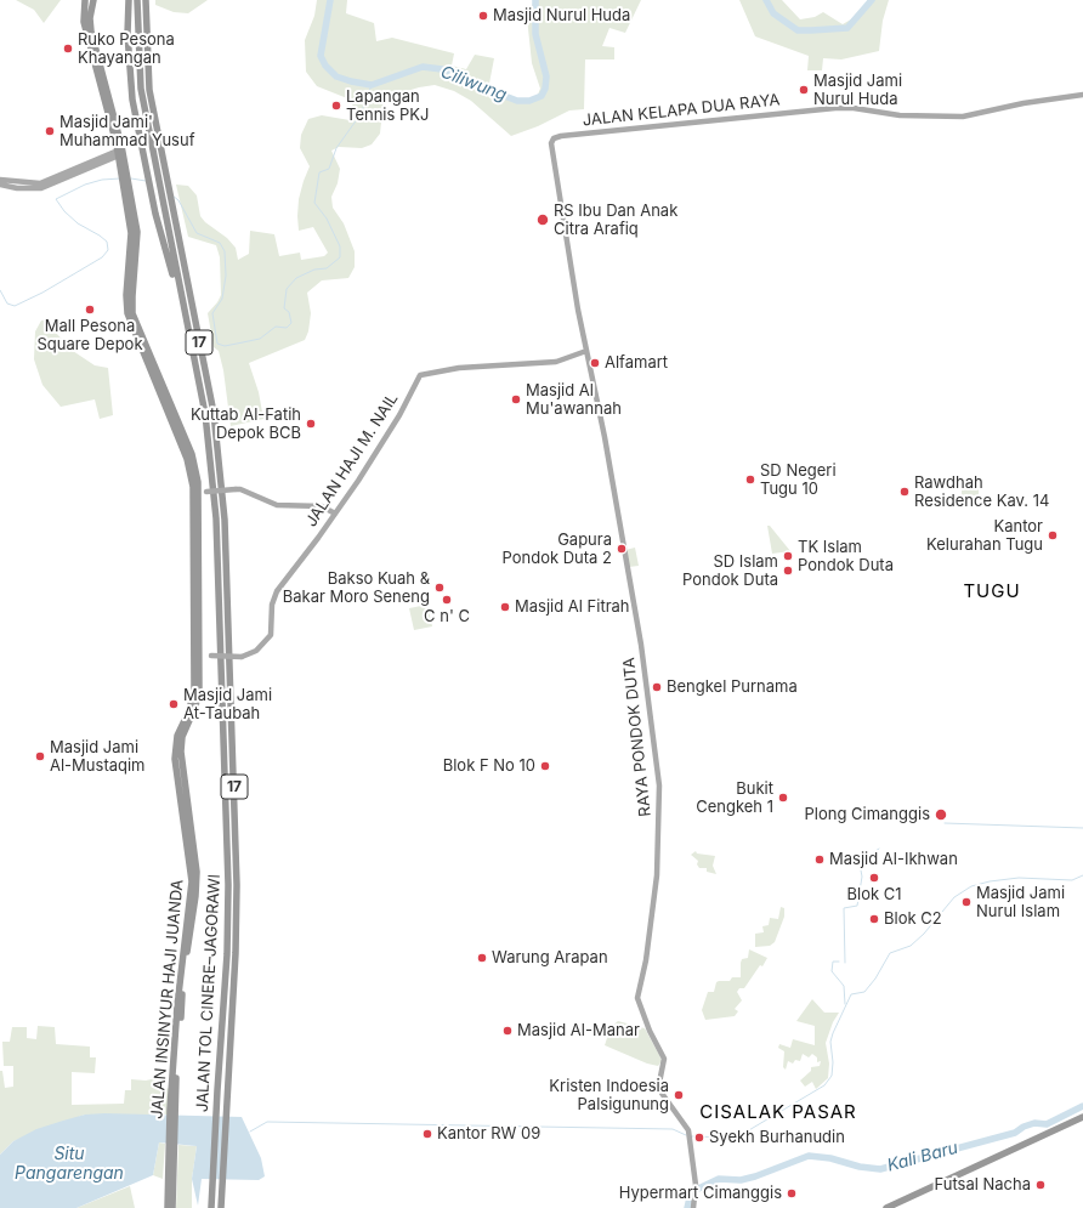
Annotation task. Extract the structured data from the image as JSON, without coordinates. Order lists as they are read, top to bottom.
{
  "streets": {
    "highway": ["17", "JALAN TOL CINERE–JAGORAWI", "JALAN INSINYUR HAJI JUANDA"],
    "main road": ["JALAN KELAPA DUA RAYA", "JALAN HAJI M. NAIL", "RAYA PONDOK DUTA"]
  },
  "crossings": [
    ["JALAN KELAPA DUA RAYA", "JALAN HAJI M. NAIL"],
    ["JALAN KELAPA DUA RAYA", "RAYA PONDOK DUTA"],
    ["JALAN HAJI M. NAIL", "RAYA PONDOK DUTA"],
    ["JALAN HAJI M. NAIL", "JALAN INSINYUR HAJI JUANDA"]
  ],
  "districts": ["TUGU", "CISALAK PASAR"],
  "water": ["Ciliwung", "Situ Pangarengan", "Kali Baru"],
  "places": [
    "Masjid Nurul Huda",
    "Ruko Pesona Khayangan",
    "Masjid Jami Nurul Huda",
    "Lapangan Tennis PKJ",
    "Masjid Jami' Muhammad Yusuf",
    "RS Ibu Dan Anak Citra Arafiq",
    "Mall Pesona Square Depok",
    "Alfamart",
    "Masjid Al Mu'awannah",
    "Kuttab Al-Fatih Depok BCB",
    "SD Negeri Tugu 10",
    "Rawdhah Residence Kav. 14",
    "Kantor Kelurahan Tugu",
    "Gapura Pondok Duta 2",
    "TK Islam Pondok Duta",
    "SD Islam Pondok Duta",
    "Bakso Kuah & Bakar Moro Seneng",
    "C n' C",
    "Masjid Al Fitrah",
    "Bengkel Purnama",
    "Masjid Jami At-Taubah",
    "Masjid Jami Al-Mustaqim",
    "Blok F No 10",
    "Bukit Cengkeh 1",
    "Plong Cimanggis",
    "Masjid Al-Ikhwan",
    "Blok C1",
    "Masjid Jami Nurul Islam",
    "Blok C2",
    "Warung Arapan",
    "Masjid Al-Manar",
    "Kristen Indoesia Palsigunung",
    "Kantor RW 09",
    "Syekh Burhanudin",
    "Futsal Nacha",
    "Hypermart Cimanggis"
  ]
}
